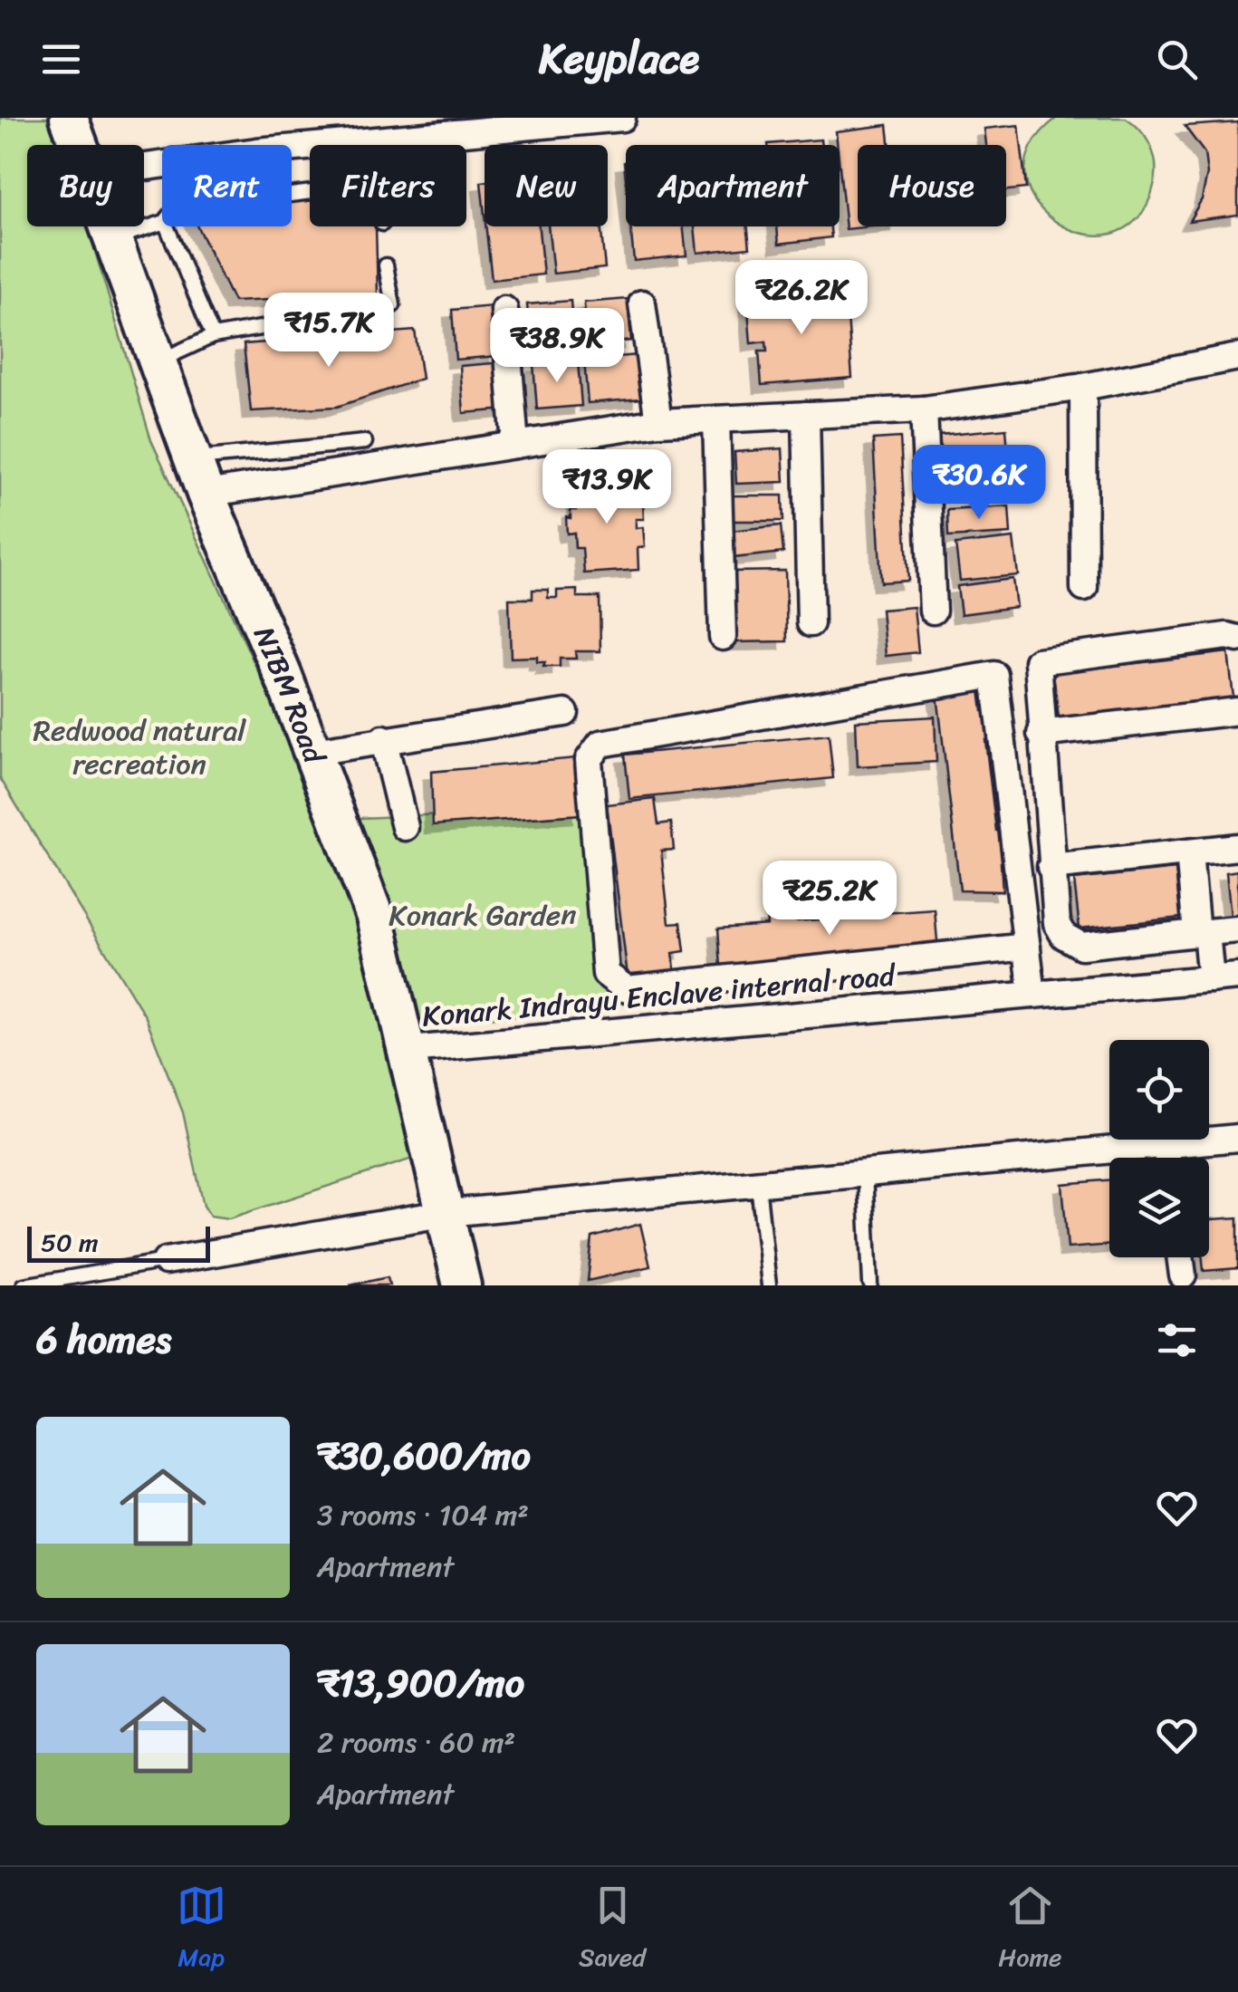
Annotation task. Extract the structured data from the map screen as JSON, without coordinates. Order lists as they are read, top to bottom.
{
  "streets": {
    "main road": ["NIBM Road"],
    "street": ["Konark Indrayu Enclave internal road"]
  },
  "crossings": [
    ["NIBM Road", "Konark Indrayu Enclave internal road"]
  ],
  "parks": ["Redwood natural recreation", "Konark Garden"],
  "scale_bar": "50 m",
  "page": {
    "header": "Keyplace",
    "chip": [
      "Buy",
      "Rent",
      "Filters",
      "New",
      "Apartment",
      "House"
    ],
    "price": [
      "₹26.2K",
      "₹15.7K",
      "₹38.9K",
      "₹30.6K",
      "₹13.9K",
      "₹25.2K"
    ],
    "scale": "50 m",
    "heading": "6 homes",
    "list": [
      {
        "name": "₹30,600/mo",
        "note": "3 rooms · 104 m² · Apartment"
      },
      {
        "name": "₹13,900/mo",
        "note": "2 rooms · 60 m² · Apartment"
      }
    ],
    "tabs": ["Map", "Saved", "Home"]
  }
}
